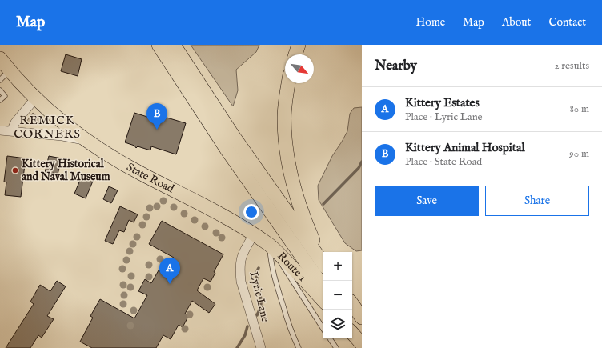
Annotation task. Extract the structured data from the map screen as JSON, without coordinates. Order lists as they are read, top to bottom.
{
  "streets": {
    "main road": ["State Road", "Route 1"],
    "street": ["Lyric Lane"]
  },
  "crossings": [
    ["State Road", "Route 1"],
    ["State Road", "Lyric Lane"]
  ],
  "districts": ["REMICK CORNERS"],
  "places": ["Kittery Historical and Naval Museum"],
  "north": "bottom right",
  "page": {
    "header": "Map",
    "nav": [
      "Home",
      "Map",
      "About",
      "Contact"
    ],
    "heading": ["Nearby", "2 results"],
    "list": [
      {
        "mark": "A",
        "name": "Kittery Estates",
        "note": "Place · Lyric Lane",
        "value": "80 m"
      },
      {
        "mark": "B",
        "name": "Kittery Animal Hospital",
        "note": "Place · State Road",
        "value": "90 m"
      }
    ],
    "pins": ["B", "A"],
    "buttons": ["Save", "Share"],
    "map_buttons": ["+", "−"]
  }
}
